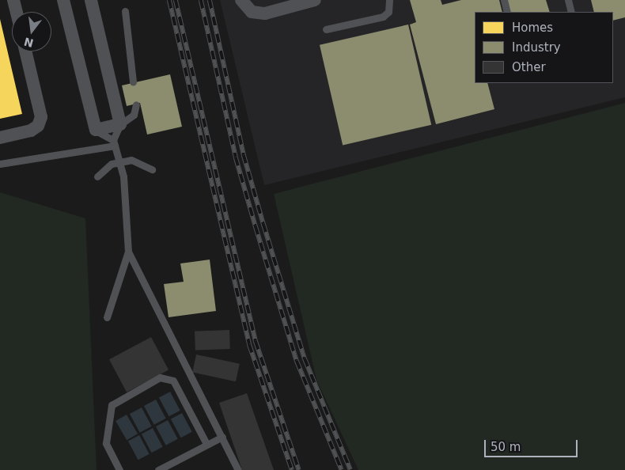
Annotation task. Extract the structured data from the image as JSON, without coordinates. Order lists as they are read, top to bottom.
{
  "legend": ["Homes", "Industry", "Other"],
  "scale_bar": "50 m",
  "north": "bottom"
}
